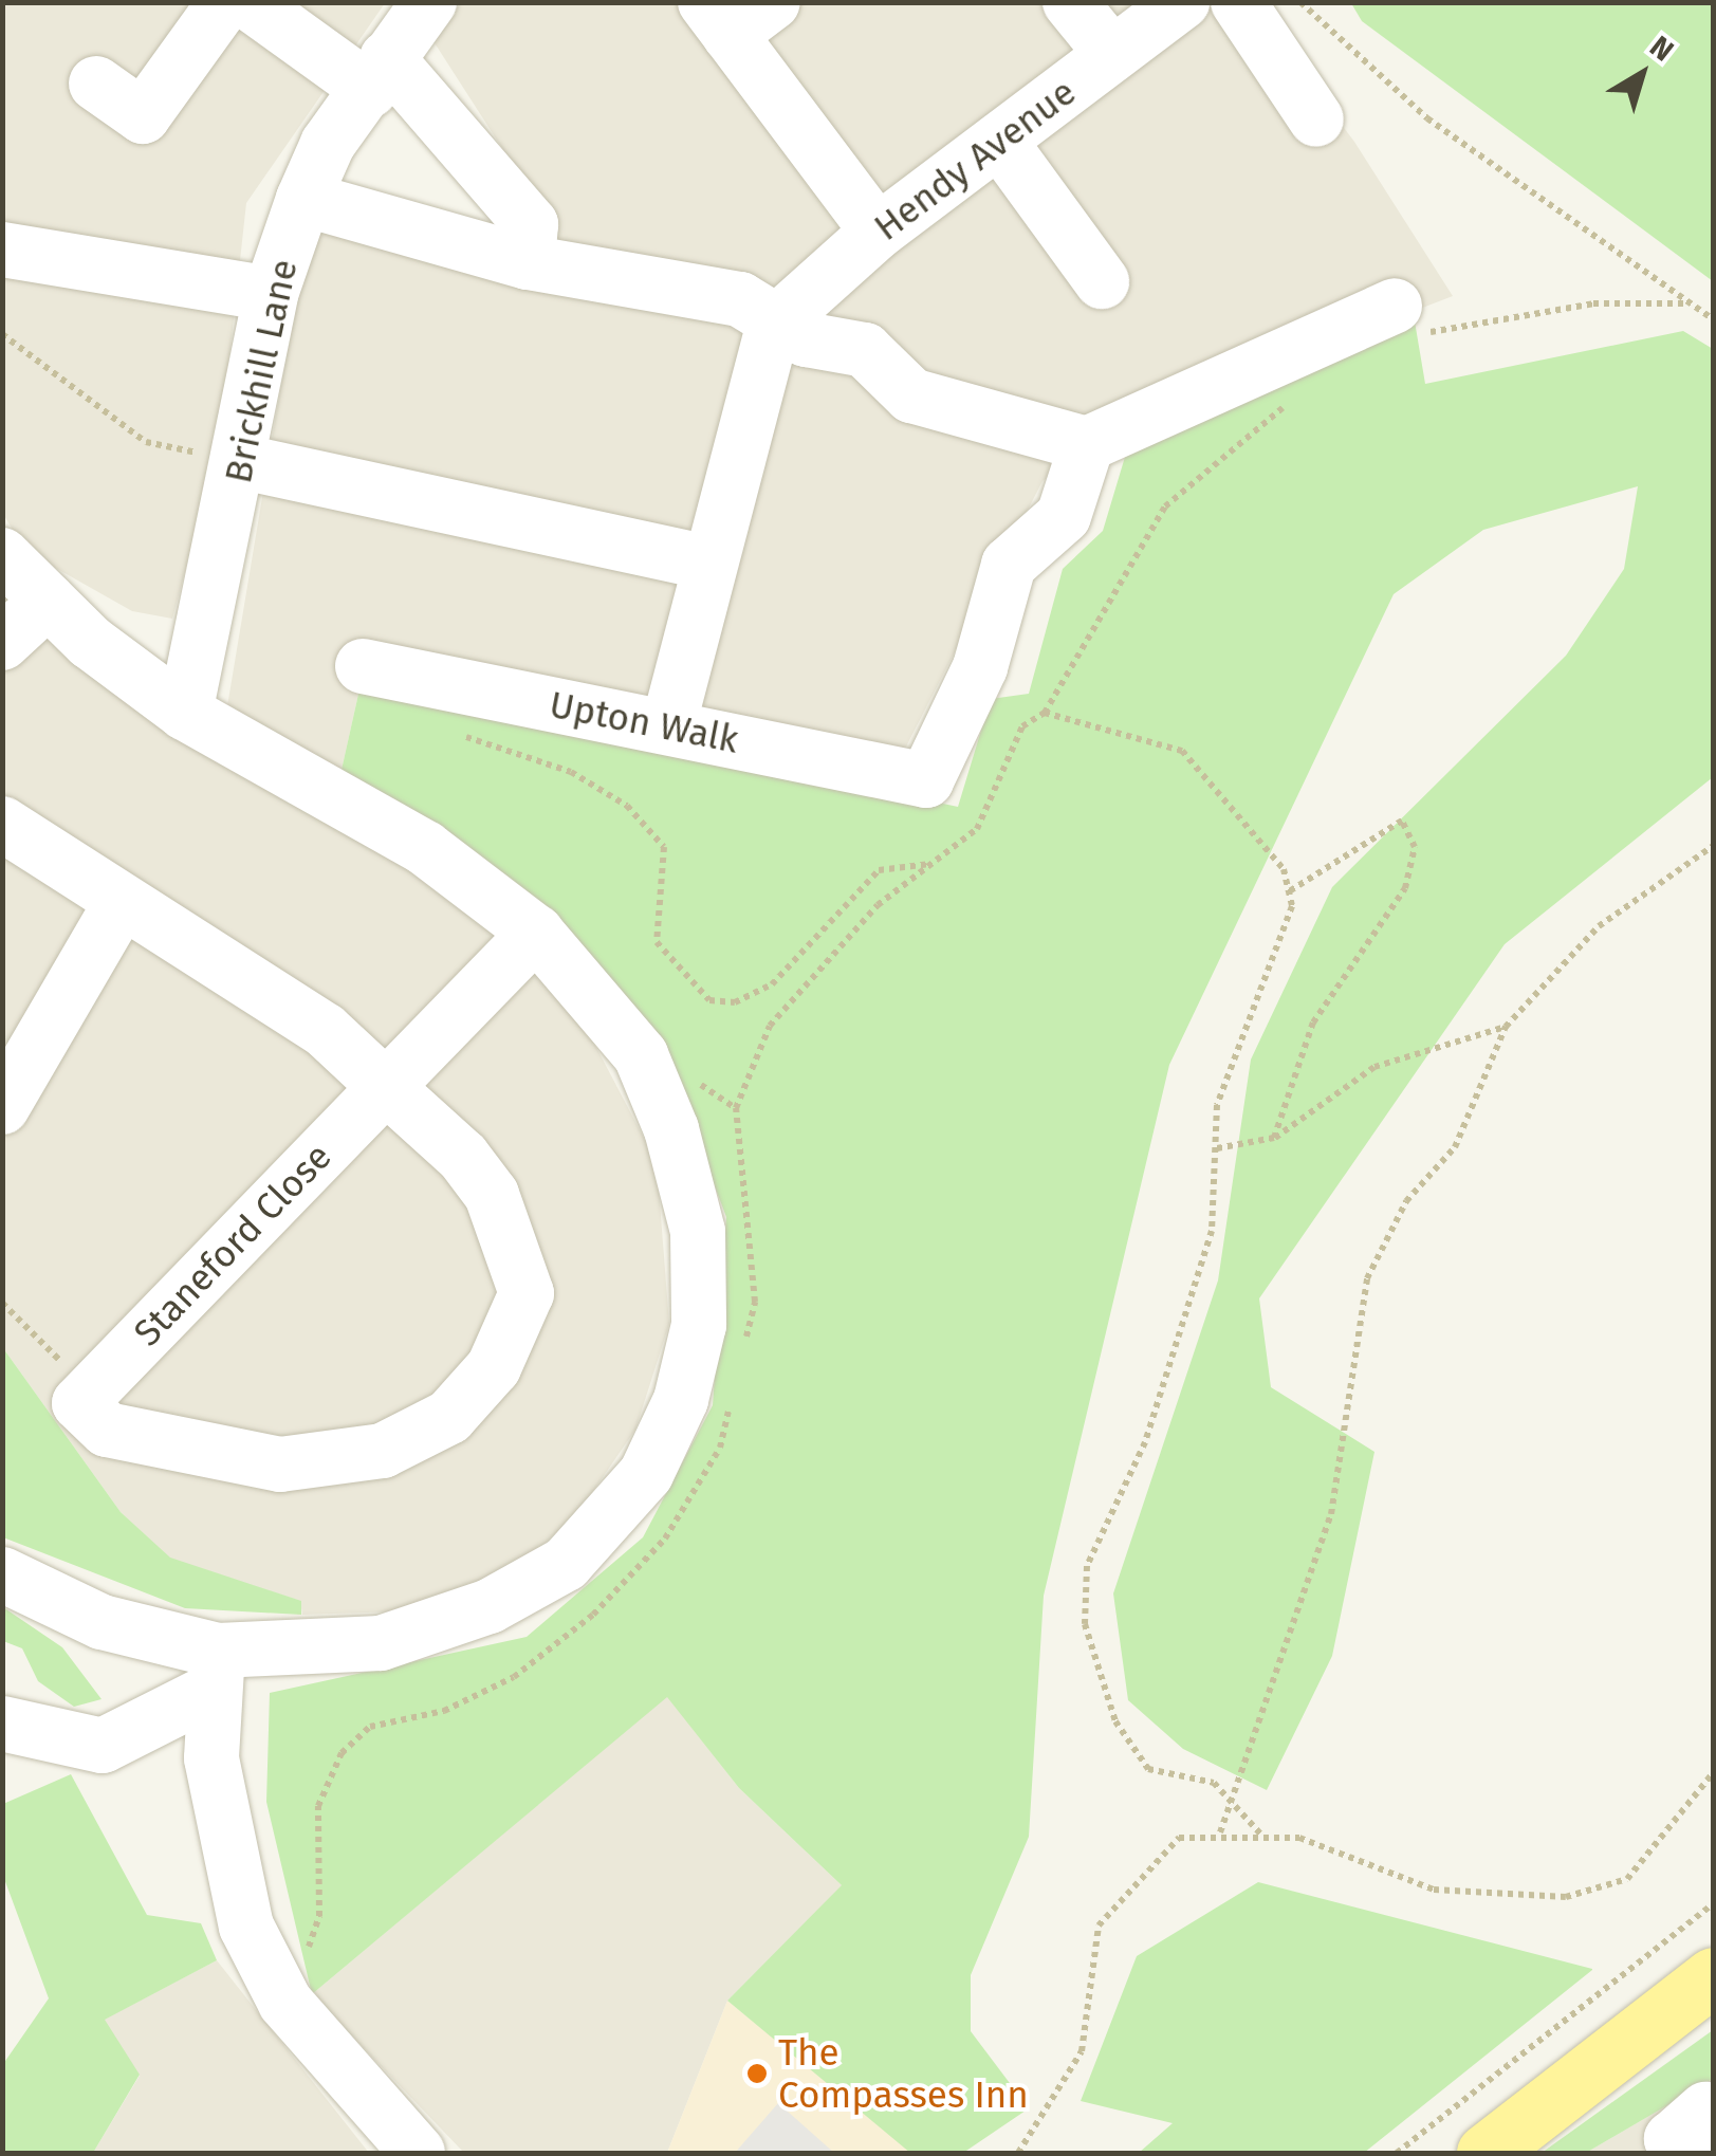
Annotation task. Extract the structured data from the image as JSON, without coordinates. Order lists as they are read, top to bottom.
{
  "streets": {
    "street": [
      "Hendy Avenue",
      "Brickhill Lane",
      "Upton Walk",
      "Staneford Close"
    ]
  },
  "places": ["The Compasses Inn"],
  "north": "top right"
}
